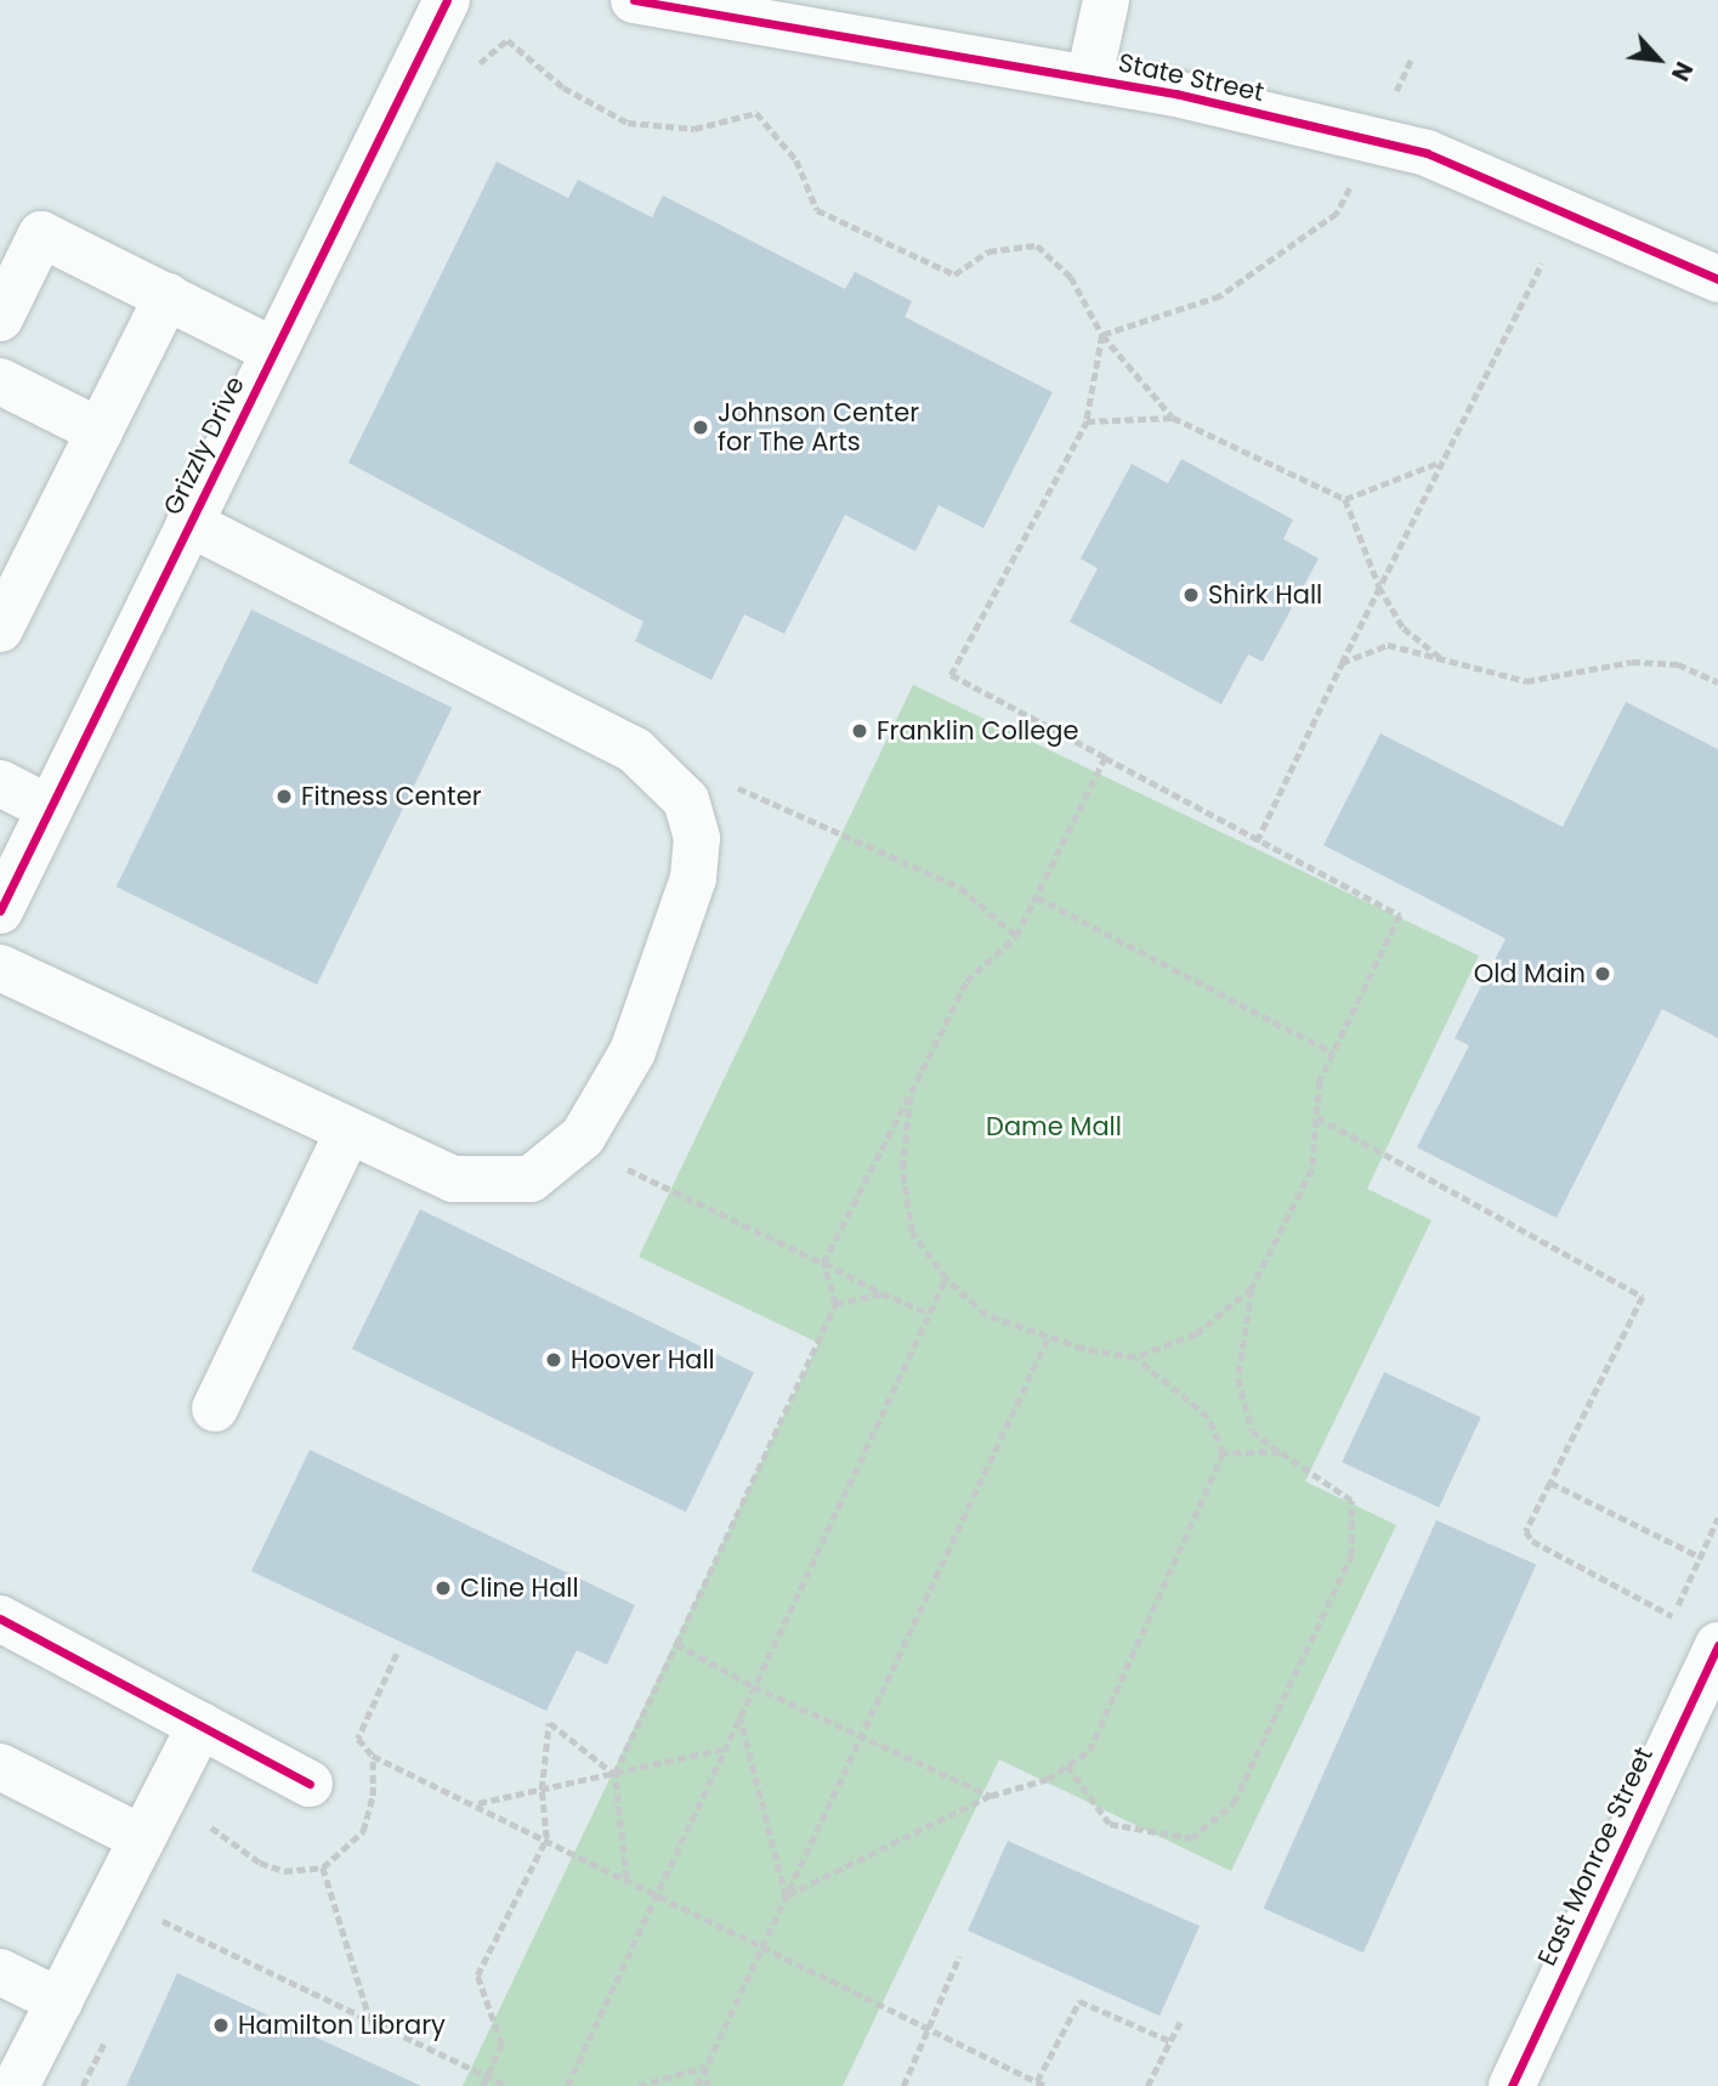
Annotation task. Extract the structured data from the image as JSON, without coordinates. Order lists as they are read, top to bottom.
{
  "streets": {
    "street": ["State Street", "Grizzly Drive", "East Monroe Street"]
  },
  "parks": ["Dame Mall"],
  "places": [
    "Johnson Center for The Arts",
    "Shirk Hall",
    "Franklin College",
    "Fitness Center",
    "Old Main",
    "Hoover Hall",
    "Cline Hall",
    "Hamilton Library"
  ],
  "north": "bottom right"
}
